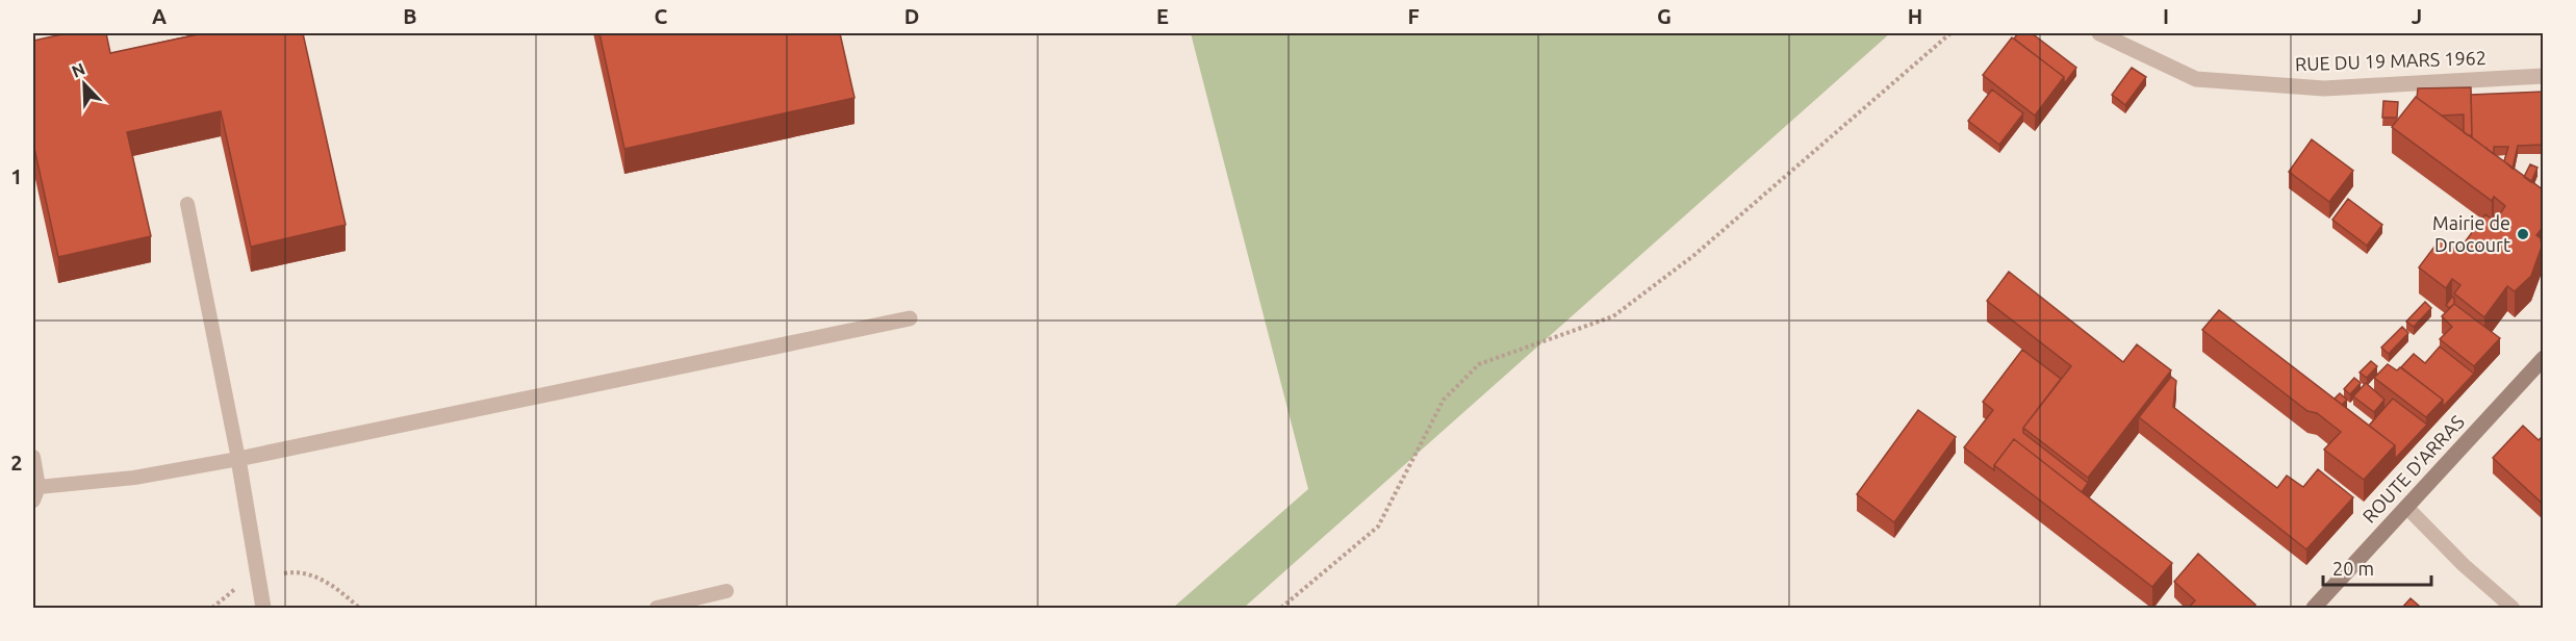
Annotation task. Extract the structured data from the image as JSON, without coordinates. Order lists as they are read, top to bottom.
{
  "streets": {
    "main road": ["ROUTE D'ARRAS"],
    "street": ["RUE DU 19 MARS 1962"]
  },
  "places": ["Mairie de Drocourt"],
  "scale_bar": "20 m",
  "north": "top left",
  "grid": {
    "columns": [
      "A",
      "B",
      "C",
      "D",
      "E",
      "F",
      "G",
      "H",
      "I",
      "J"
    ],
    "rows": ["1", "2"]
  }
}
